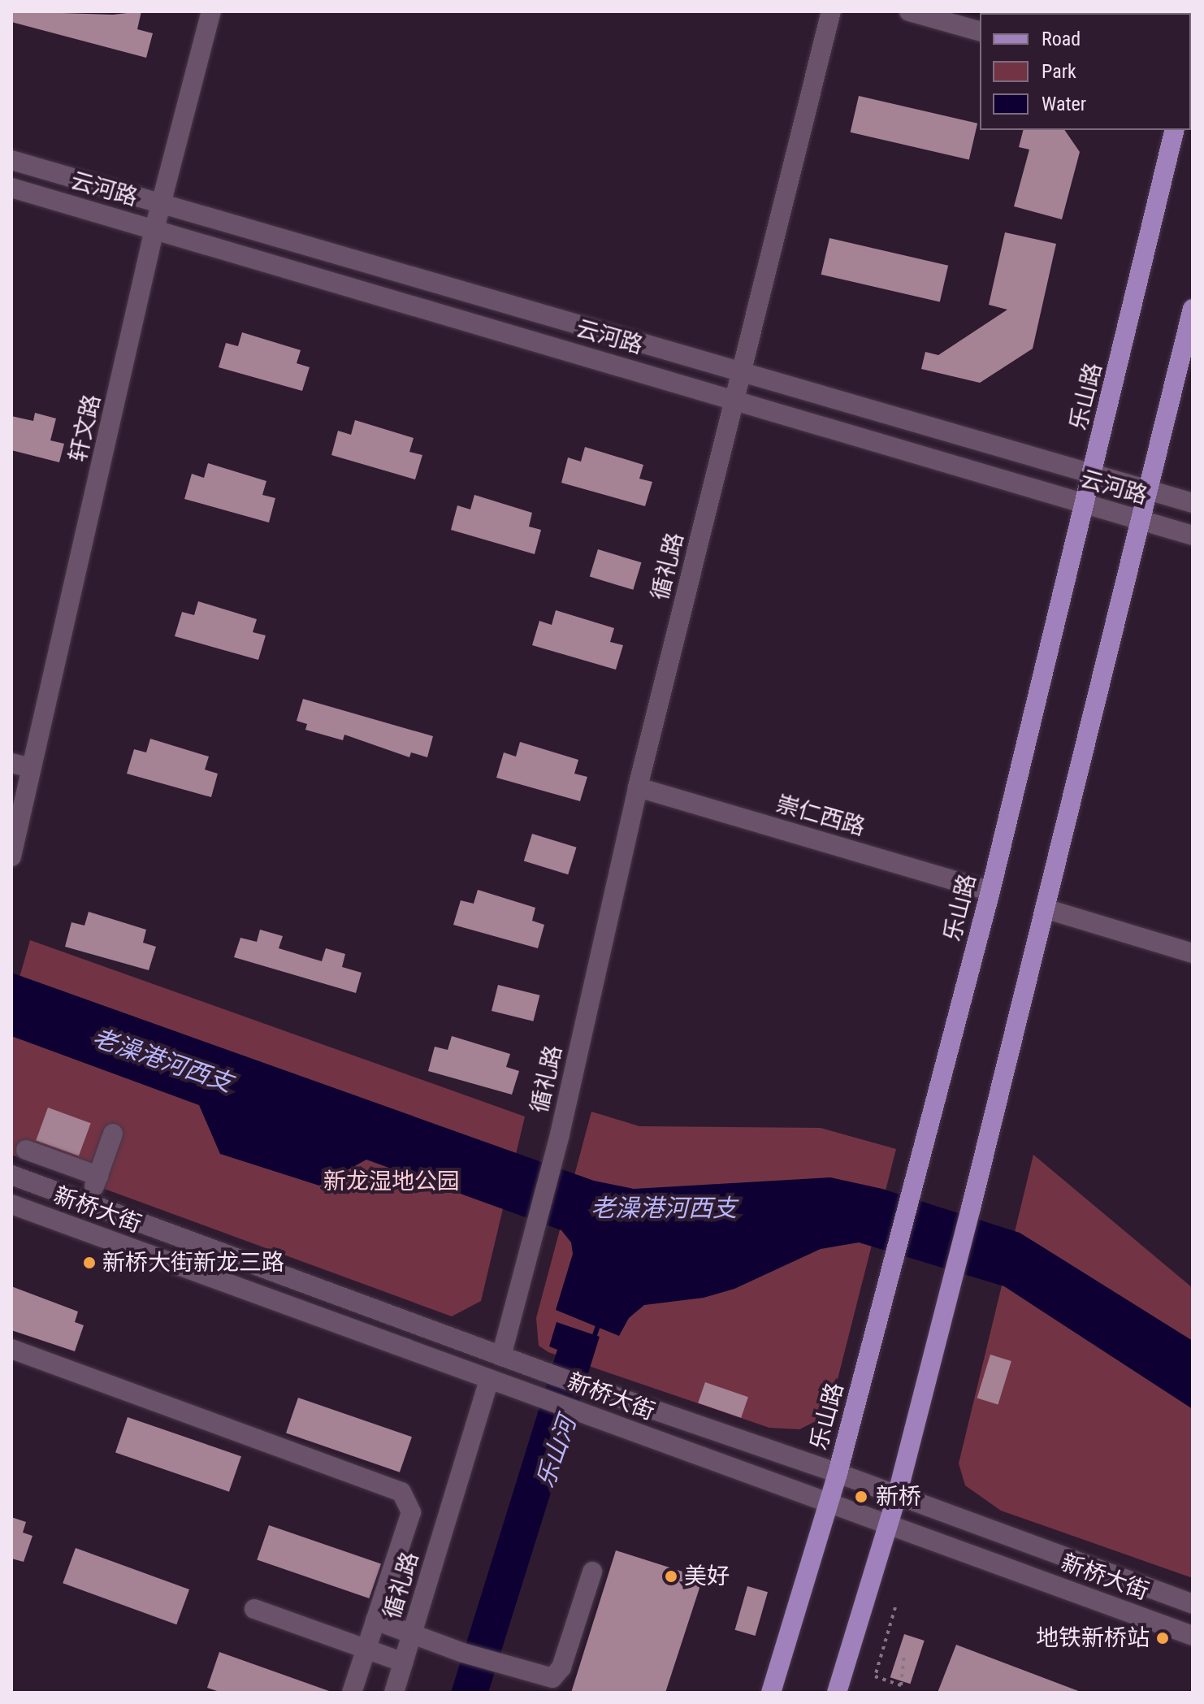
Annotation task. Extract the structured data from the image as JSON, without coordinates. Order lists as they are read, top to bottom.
{
  "streets": {
    "main road": ["乐山路"],
    "street": [
      "云河路",
      "轩文路",
      "循礼路",
      "崇仁西路",
      "新桥大街"
    ]
  },
  "crossings": [
    ["云河路", "乐山路"],
    ["云河路", "轩文路"],
    ["云河路", "循礼路"],
    ["乐山路", "崇仁西路"],
    ["乐山路", "新桥大街"],
    ["循礼路", "崇仁西路"],
    ["循礼路", "新桥大街"]
  ],
  "water": ["老澡港河西支", "乐山河"],
  "parks": ["新龙湿地公园"],
  "places": [
    "新桥大街新龙三路",
    "新桥",
    "美好",
    "地铁新桥站"
  ],
  "legend": ["Road", "Park", "Water"]
}
